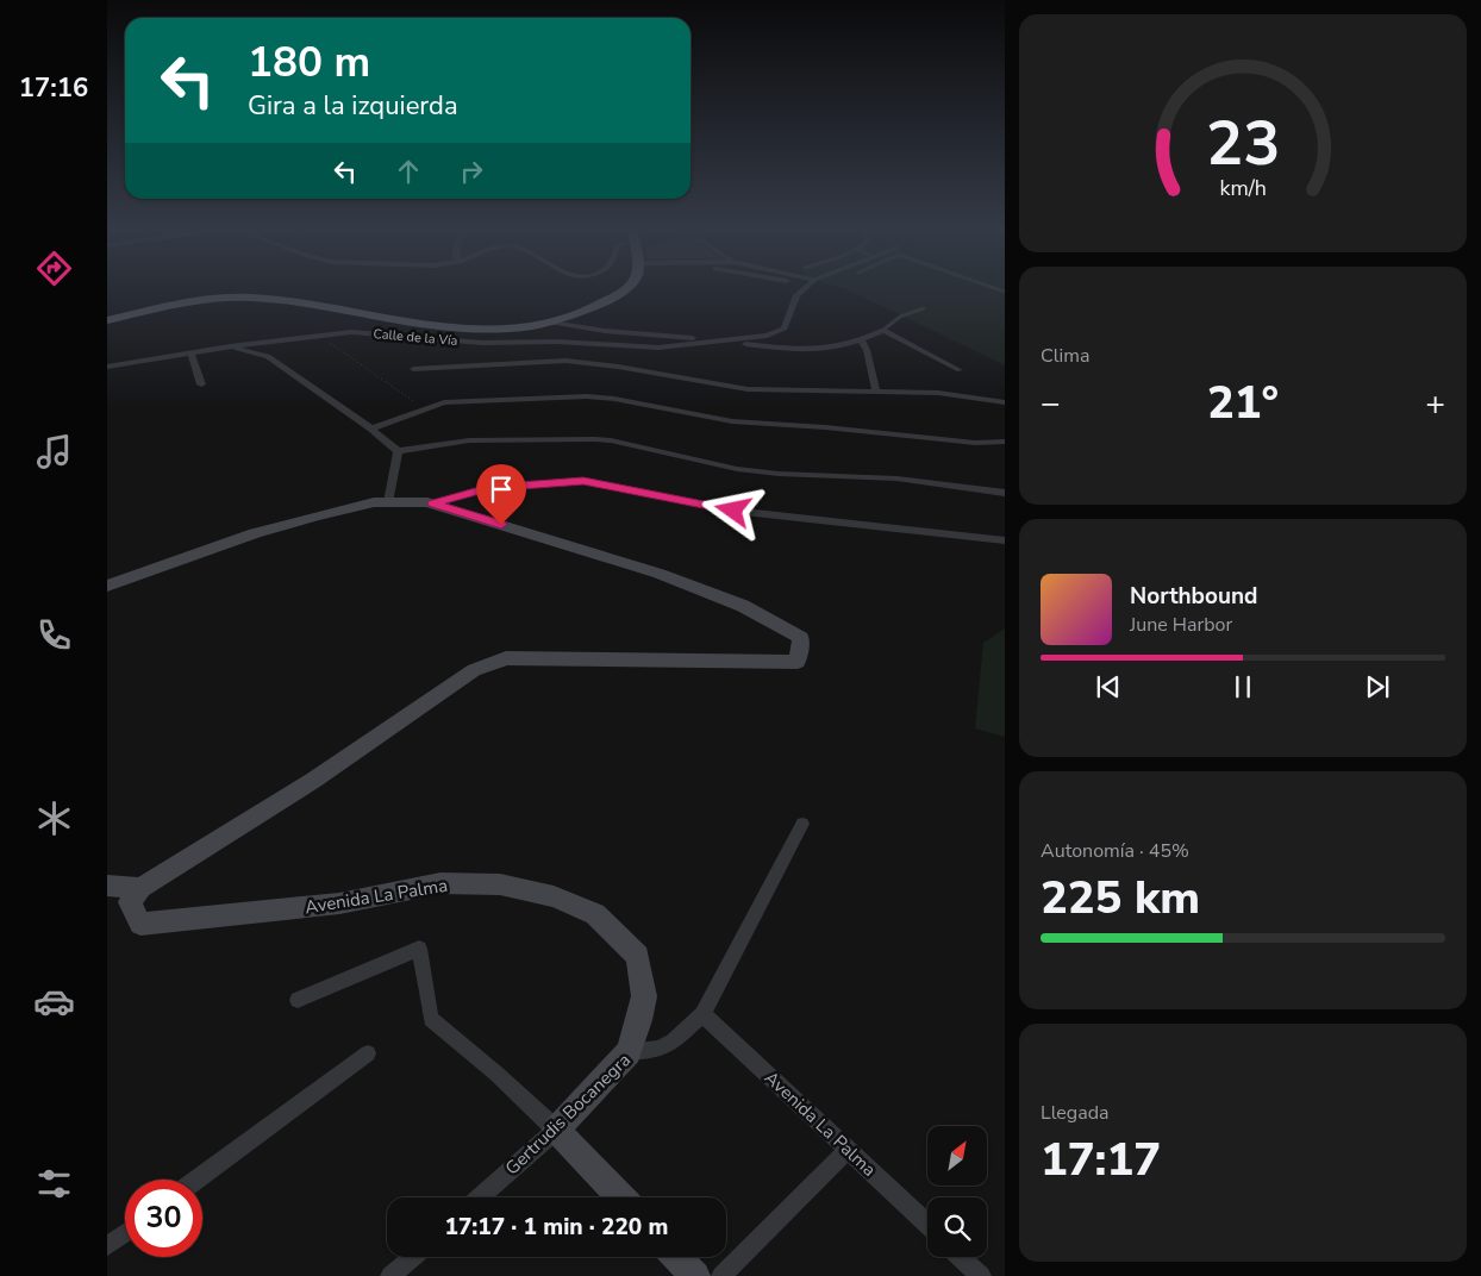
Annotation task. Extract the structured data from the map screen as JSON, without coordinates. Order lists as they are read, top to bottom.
{
  "streets": {
    "street": ["Calle de la Vía", "Avenida La Palma", "Gertrudis Bocanegra"]
  },
  "crossings": [
    ["Avenida La Palma", "Gertrudis Bocanegra"]
  ],
  "north": "top right",
  "page": {
    "tabs": "17:16",
    "turn": ["180 m", "Gira a la izquierda"],
    "tile": [
      "Clima",
      ["Autonomía · 45%", "225 km"],
      ["Llegada", "17:17"]
    ],
    "heat": ["−", "21°", "+"],
    "song": ["Northbound", "June Harbor"],
    "limit": "30",
    "trip": "17:17 · 1 min · 220 m",
    "gauge": ["23", "km/h"]
  }
}
